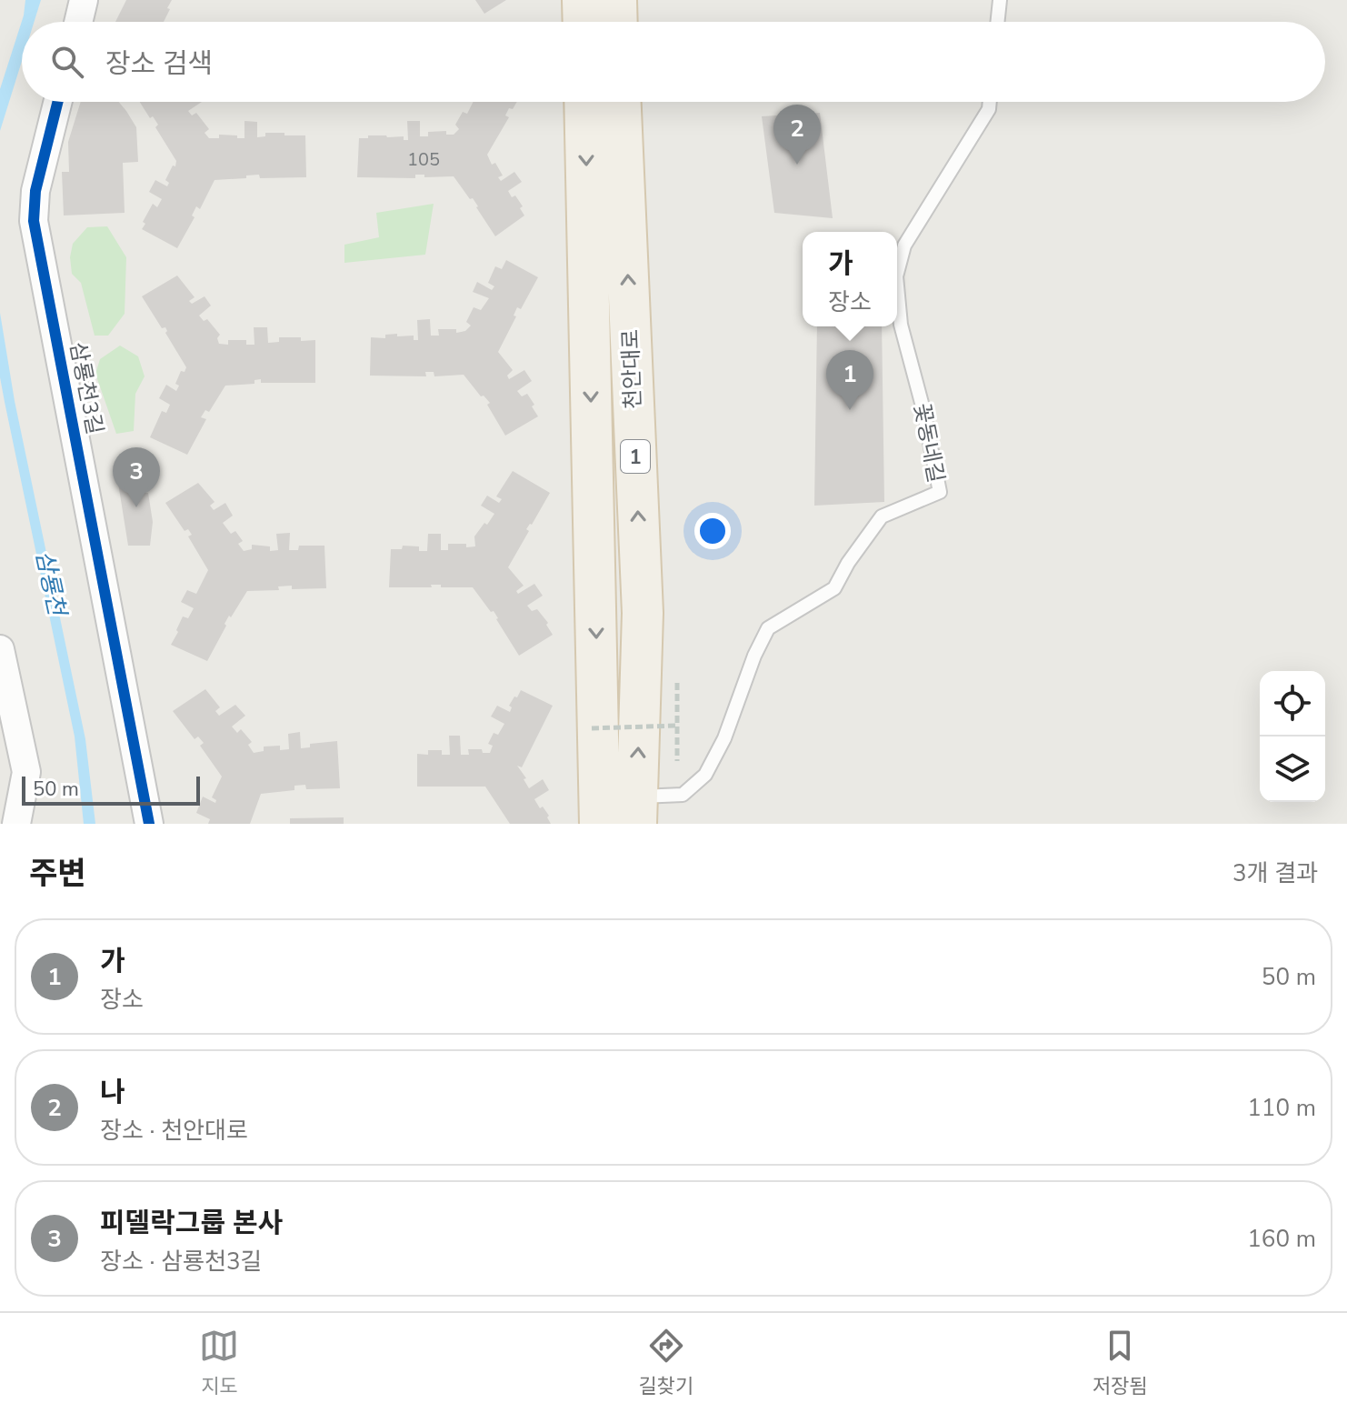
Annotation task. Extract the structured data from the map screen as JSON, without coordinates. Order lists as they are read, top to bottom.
{
  "streets": {
    "main road": ["천안대로", "1"],
    "street": ["삼룡천3길"],
    "lane": ["꽃동네길"]
  },
  "crossings": [
    ["천안대로", "꽃동네길"]
  ],
  "water": ["삼룡천"],
  "house_numbers": ["105"],
  "scale_bar": "50 m",
  "page": {
    "search": "장소 검색",
    "pins": ["2", "1", "3"],
    "popup": ["가", "장소"],
    "scale": "50 m",
    "heading": ["주변", "3개 결과"],
    "list": [
      {
        "mark": "1",
        "name": "가",
        "note": "장소",
        "value": "50 m"
      },
      {
        "mark": "2",
        "name": "나",
        "note": "장소 · 천안대로",
        "value": "110 m"
      },
      {
        "mark": "3",
        "name": "피델락그룹 본사",
        "note": "장소 · 삼룡천3길",
        "value": "160 m"
      }
    ],
    "nav": ["지도", "길찾기", "저장됨"]
  }
}
